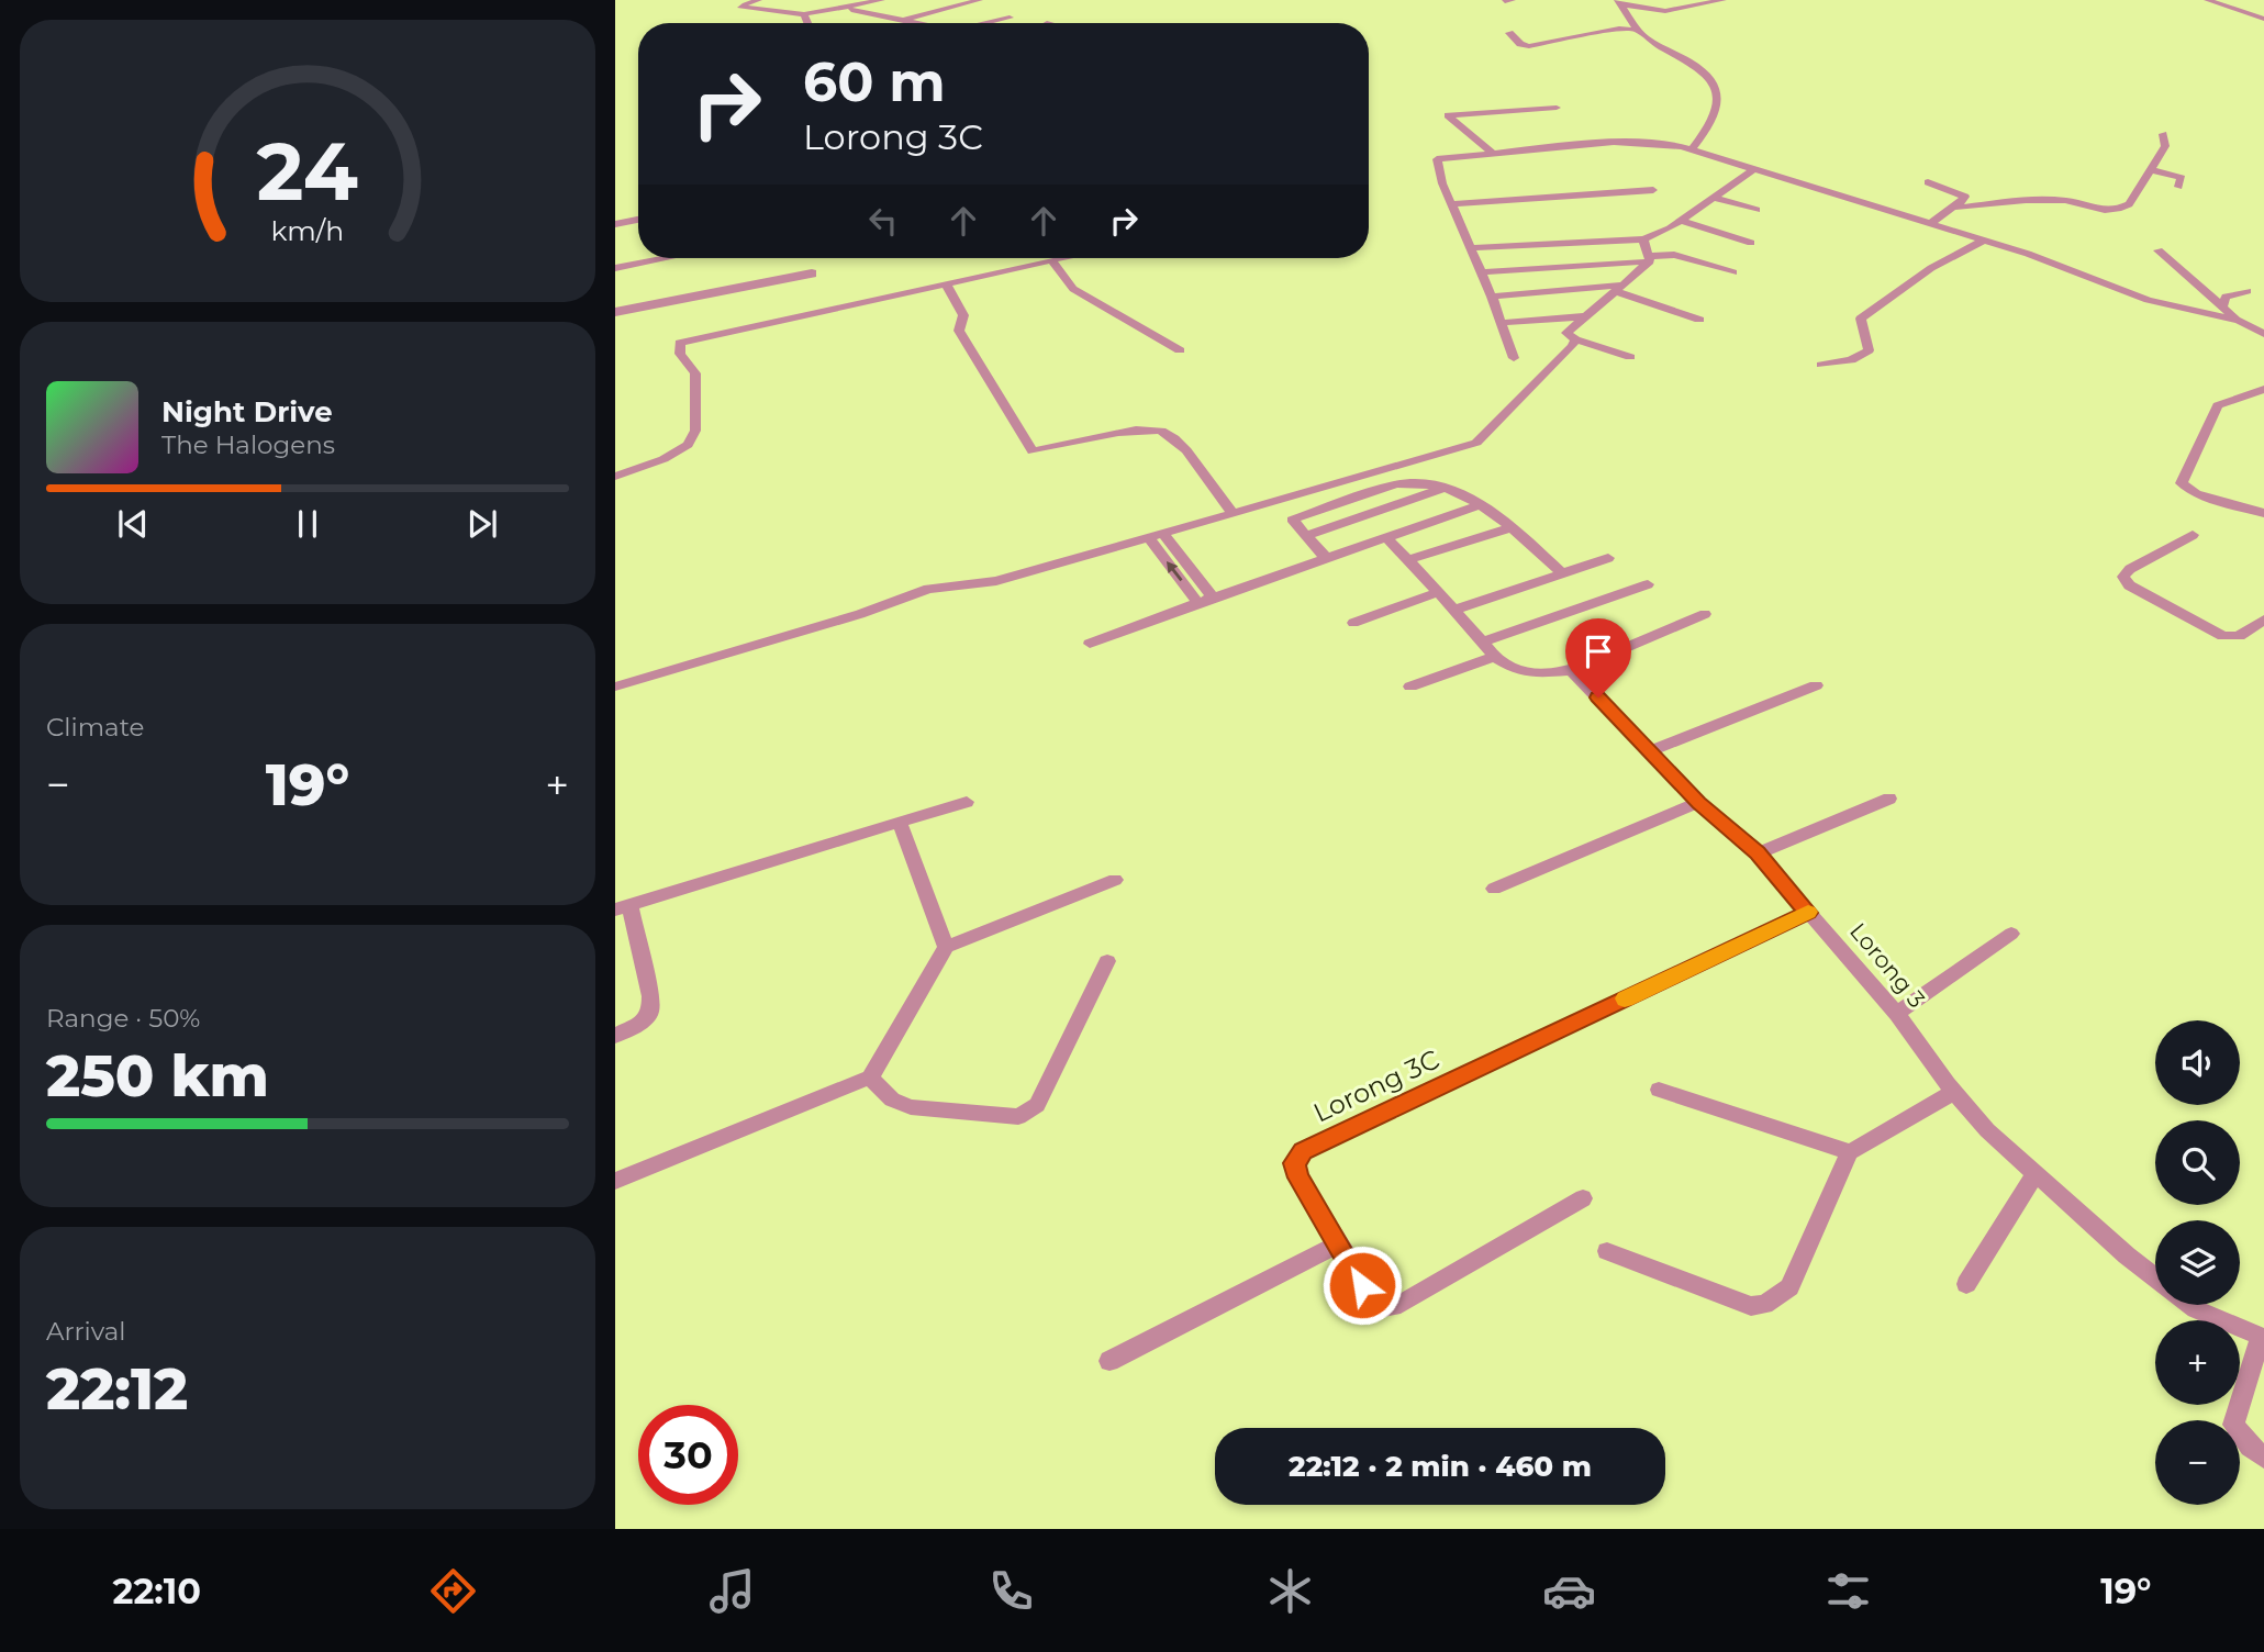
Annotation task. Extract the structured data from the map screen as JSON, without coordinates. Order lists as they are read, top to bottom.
{
  "streets": {
    "street": ["Lorong 3", "Lorong 3C"]
  },
  "crossings": [
    ["Lorong 3", "Lorong 3C"]
  ],
  "page": {
    "turn": ["60 m", "Lorong 3C"],
    "song": ["Night Drive", "The Halogens"],
    "tile": [
      "Climate",
      ["Range · 50%", "250 km"],
      ["Arrival", "22:12"]
    ],
    "heat": ["−", "19°", "+"],
    "map_buttons": ["+", "−"],
    "limit": "30",
    "trip": "22:12 · 2 min · 460 m",
    "tabs": ["22:10", "19°"],
    "gauge": ["24", "km/h"]
  }
}
